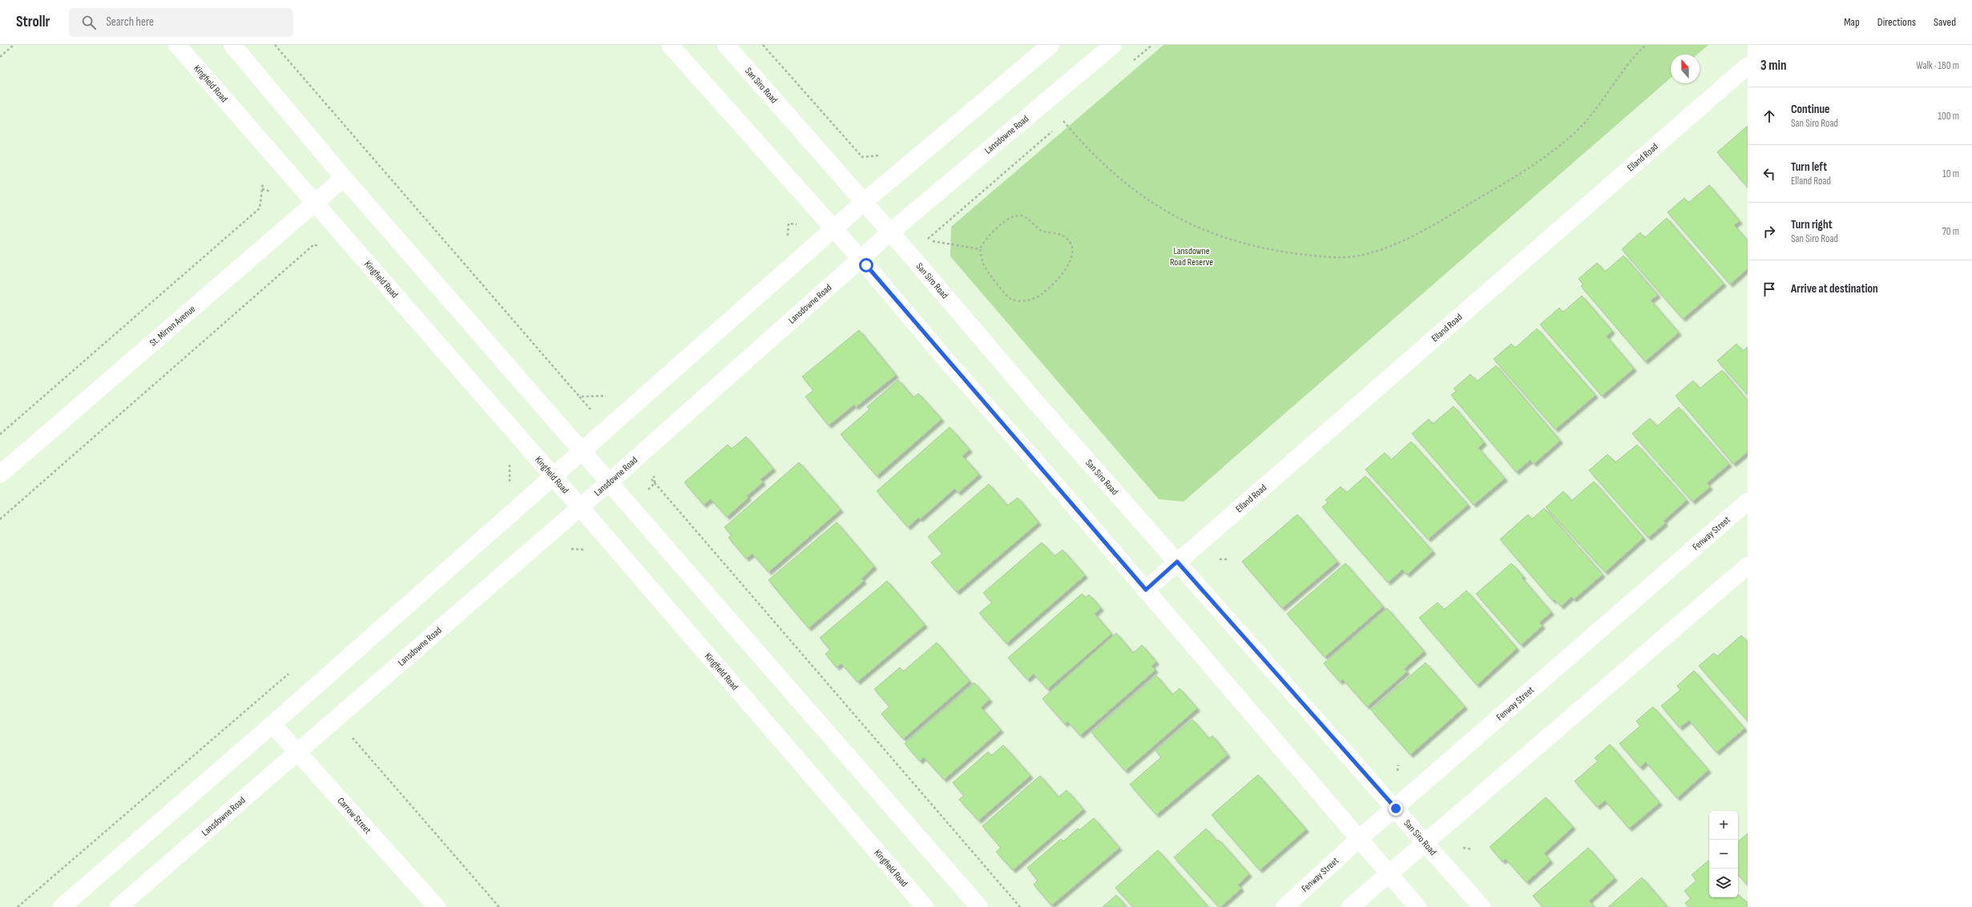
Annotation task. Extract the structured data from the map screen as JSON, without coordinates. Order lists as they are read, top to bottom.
{
  "streets": {
    "street": [
      "Kingfield Road",
      "San Siro Road",
      "Lansdowne Road",
      "Elland Road",
      "St. Mirren Avenue",
      "Fenway Street",
      "Carrow Street"
    ]
  },
  "crossings": [
    ["Kingfield Road", "Lansdowne Road"],
    ["Kingfield Road", "St. Mirren Avenue"],
    ["San Siro Road", "Lansdowne Road"],
    ["San Siro Road", "Elland Road"],
    ["San Siro Road", "Fenway Street"],
    ["Lansdowne Road", "Carrow Street"]
  ],
  "parks": ["Lansdowne Road Reserve"],
  "north": "top",
  "page": {
    "header": "Strollr",
    "search": "Search here",
    "nav": ["Map", "Directions", "Saved"],
    "heading": ["3 min", "Walk · 180 m"],
    "list": [
      ["Continue", "San Siro Road", "100 m"],
      ["Turn left", "Elland Road", "10 m"],
      ["Turn right", "San Siro Road", "70 m"],
      "Arrive at destination"
    ],
    "map_buttons": ["+", "−"]
  }
}
